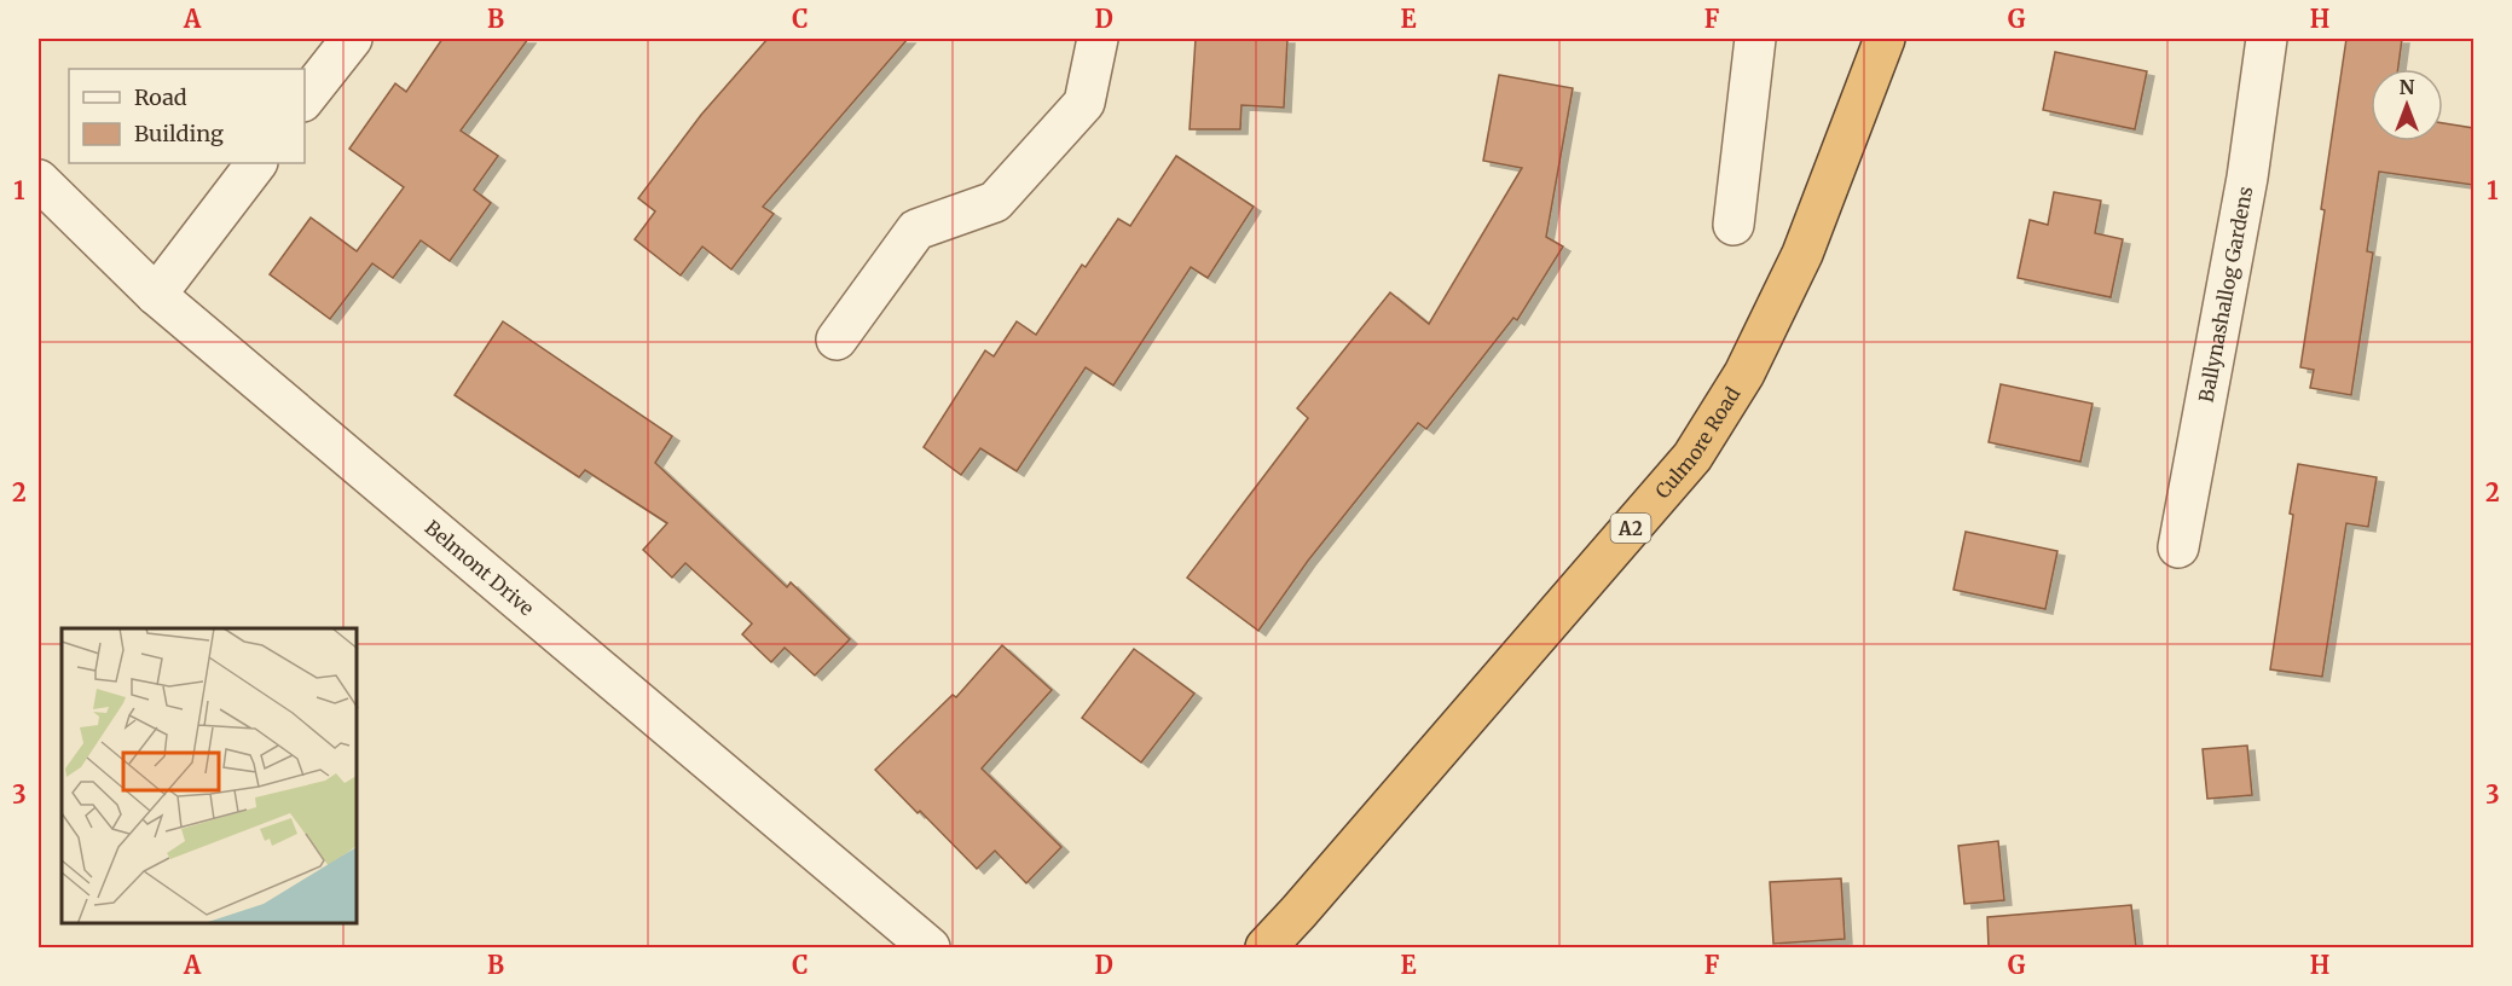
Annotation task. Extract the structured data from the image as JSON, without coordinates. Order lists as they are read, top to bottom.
{
  "streets": {
    "highway": ["Culmore Road", "A2"],
    "street": ["Ballynashallog Gardens", "Belmont Drive"]
  },
  "legend": ["Road", "Building"],
  "north": "top",
  "grid": {
    "columns": [
      "A",
      "B",
      "C",
      "D",
      "E",
      "F",
      "G",
      "H"
    ],
    "rows": ["1", "2", "3"]
  }
}
